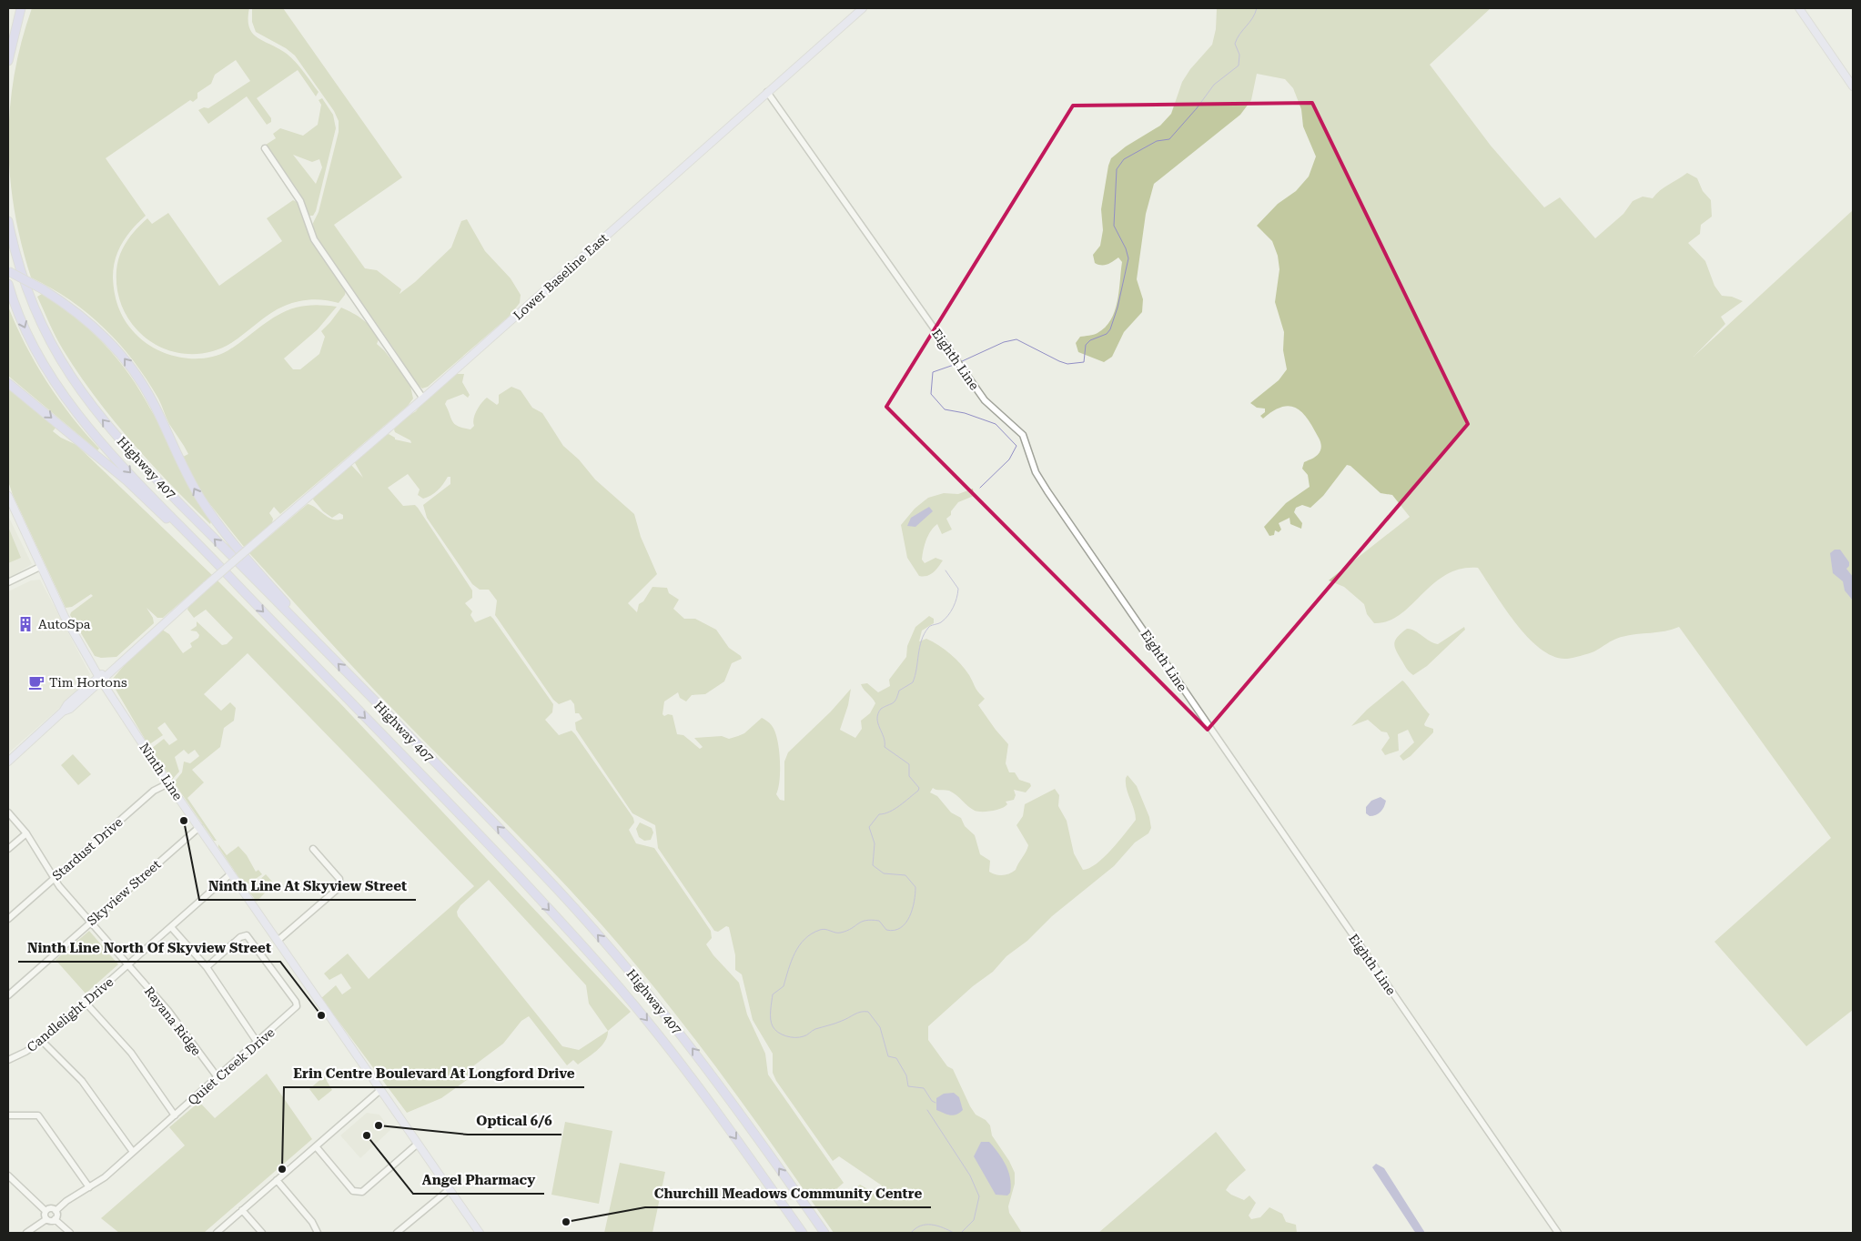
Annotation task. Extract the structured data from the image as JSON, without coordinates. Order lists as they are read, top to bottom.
{
  "streets": {
    "highway": ["Highway 407"],
    "main road": ["Lower Baseline East", "Ninth Line"],
    "street": [
      "Eighth Line",
      "Stardust Drive",
      "Skyview Street",
      "Candlelight Drive",
      "Rayana Ridge",
      "Quiet Creek Drive"
    ]
  },
  "crossings": [
    ["Lower Baseline East", "Eighth Line"],
    ["Lower Baseline East", "Ninth Line"],
    ["Ninth Line", "Stardust Drive"],
    ["Ninth Line", "Skyview Street"],
    ["Ninth Line", "Candlelight Drive"],
    ["Stardust Drive", "Rayana Ridge"],
    ["Skyview Street", "Rayana Ridge"],
    ["Candlelight Drive", "Rayana Ridge"],
    ["Rayana Ridge", "Quiet Creek Drive"]
  ],
  "places": {
    "building": ["AutoSpa"],
    "cafe": ["Tim Hortons"],
    "other": [
      "Ninth Line At Skyview Street",
      "Ninth Line North Of Skyview Street",
      "Optical 6/6",
      "Angel Pharmacy",
      "Erin Centre Boulevard At Longford Drive",
      "Churchill Meadows Community Centre"
    ]
  }
}
